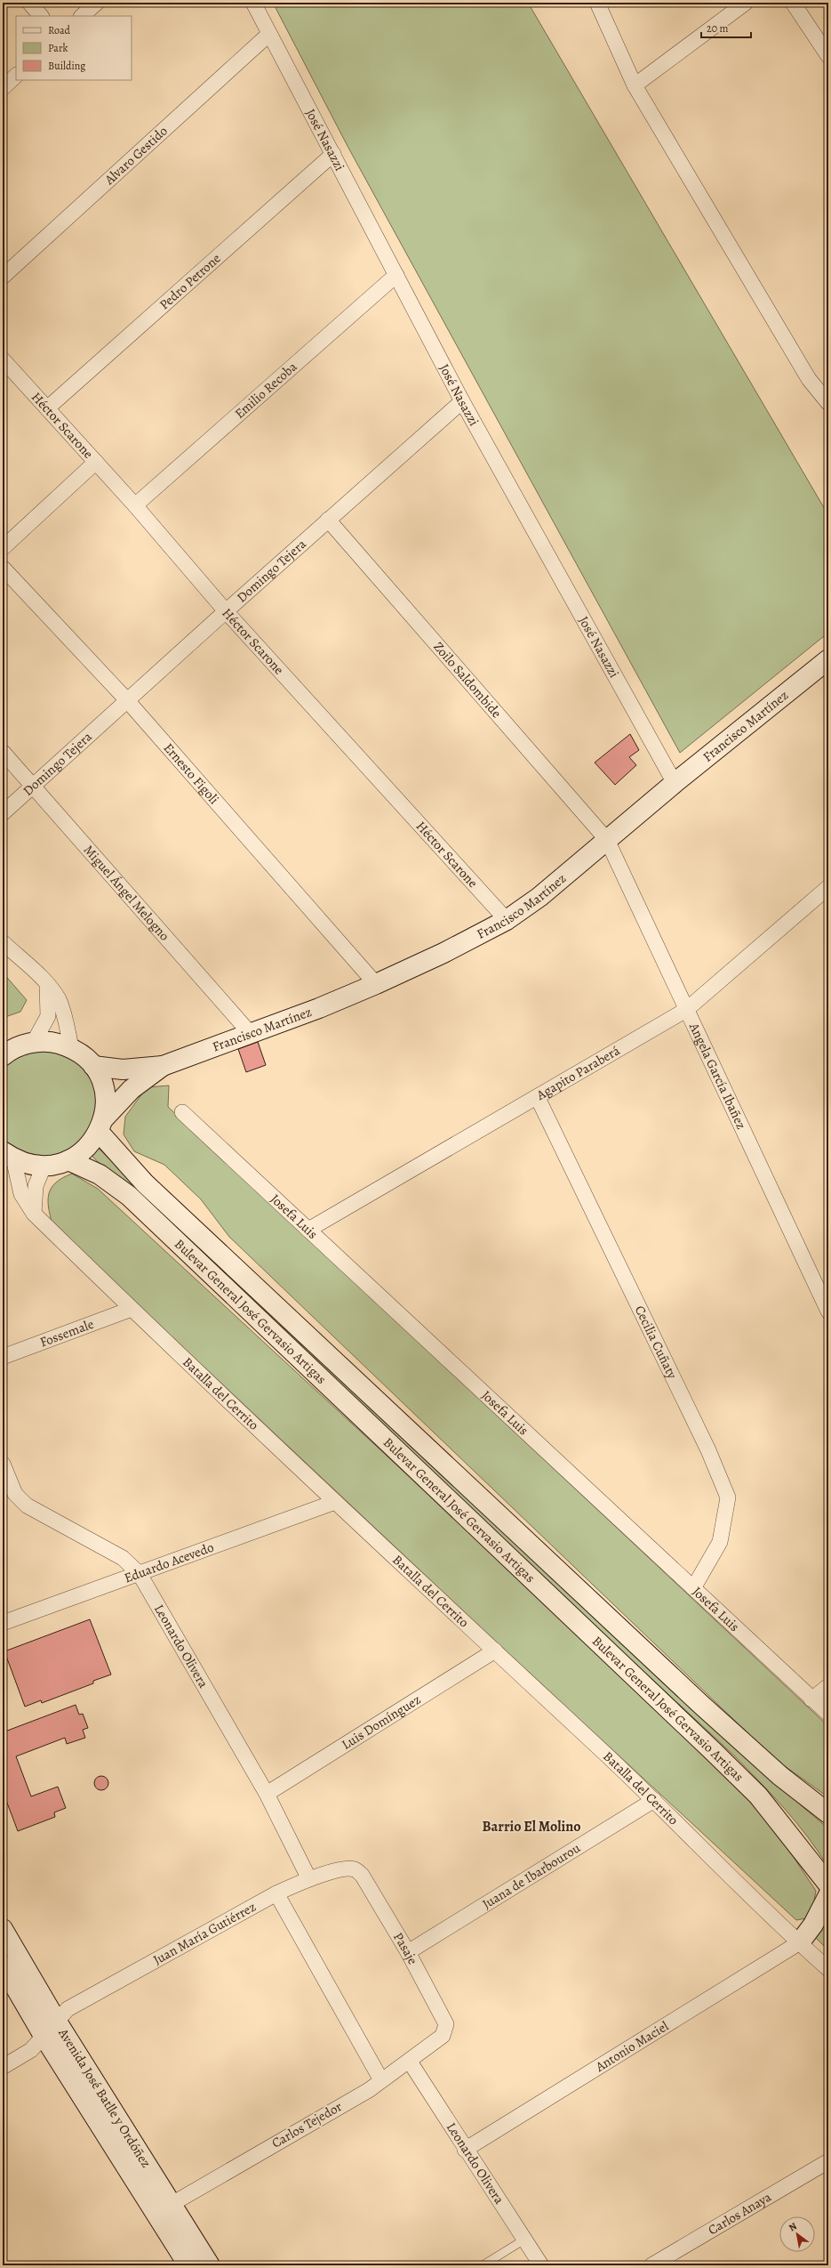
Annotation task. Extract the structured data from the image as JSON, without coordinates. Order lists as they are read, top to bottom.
{
  "streets": {
    "main road": ["Francisco Martínez", "Bulevar General José Gervasio Artigas", "Avenida José Batlle y Ordóñez"],
    "street": [
      "José Nasazzi",
      "Alvaro Gestido",
      "Pedro Petrone",
      "Emilio Recoba",
      "Héctor Scarone",
      "Domingo Tejera",
      "Zoilo Saldombide",
      "Ernesto Figoli",
      "Miguel Ángel Melogno",
      "Agapito Paraberá",
      "Angela García Ibañez",
      "Josefa Luis",
      "Fossemale",
      "Cecilia Cuñaty",
      "Batalla del Cerrito",
      "Eduardo Acevedo",
      "Leonardo Olivera",
      "Luis Domínguez",
      "Juana de Ibarbourou",
      "Juan María Gutiérrez",
      "Pasaje",
      "Antonio Maciel",
      "Carlos Tejedor",
      "Carlos Anaya"
    ]
  },
  "crossings": [
    ["José Nasazzi", "Alvaro Gestido"],
    ["José Nasazzi", "Pedro Petrone"],
    ["José Nasazzi", "Emilio Recoba"],
    ["José Nasazzi", "Domingo Tejera"],
    ["José Nasazzi", "Francisco Martínez"],
    ["Pedro Petrone", "Héctor Scarone"],
    ["Emilio Recoba", "Héctor Scarone"],
    ["Héctor Scarone", "Domingo Tejera"],
    ["Héctor Scarone", "Francisco Martínez"],
    ["Domingo Tejera", "Zoilo Saldombide"],
    ["Domingo Tejera", "Ernesto Figoli"],
    ["Domingo Tejera", "Miguel Ángel Melogno"],
    ["Zoilo Saldombide", "Francisco Martínez"],
    ["Zoilo Saldombide", "Angela García Ibañez"],
    ["Francisco Martínez", "Ernesto Figoli"],
    ["Francisco Martínez", "Miguel Ángel Melogno"],
    ["Francisco Martínez", "Angela García Ibañez"],
    ["Francisco Martínez", "Bulevar General José Gervasio Artigas"],
    ["Agapito Paraberá", "Angela García Ibañez"],
    ["Agapito Paraberá", "Josefa Luis"],
    ["Agapito Paraberá", "Cecilia Cuñaty"],
    ["Josefa Luis", "Cecilia Cuñaty"],
    ["Fossemale", "Batalla del Cerrito"],
    ["Batalla del Cerrito", "Eduardo Acevedo"],
    ["Batalla del Cerrito", "Luis Domínguez"],
    ["Batalla del Cerrito", "Juana de Ibarbourou"],
    ["Batalla del Cerrito", "Antonio Maciel"],
    ["Eduardo Acevedo", "Leonardo Olivera"],
    ["Leonardo Olivera", "Luis Domínguez"],
    ["Leonardo Olivera", "Juan María Gutiérrez"],
    ["Leonardo Olivera", "Antonio Maciel"],
    ["Leonardo Olivera", "Carlos Tejedor"],
    ["Juana de Ibarbourou", "Pasaje"],
    ["Juan María Gutiérrez", "Pasaje"],
    ["Juan María Gutiérrez", "Avenida José Batlle y Ordóñez"],
    ["Pasaje", "Carlos Tejedor"],
    ["Avenida José Batlle y Ordóñez", "Carlos Tejedor"]
  ],
  "districts": ["Barrio El Molino"],
  "legend": ["Road", "Park", "Building"],
  "scale_bar": "20 m",
  "north": "top left"
}
